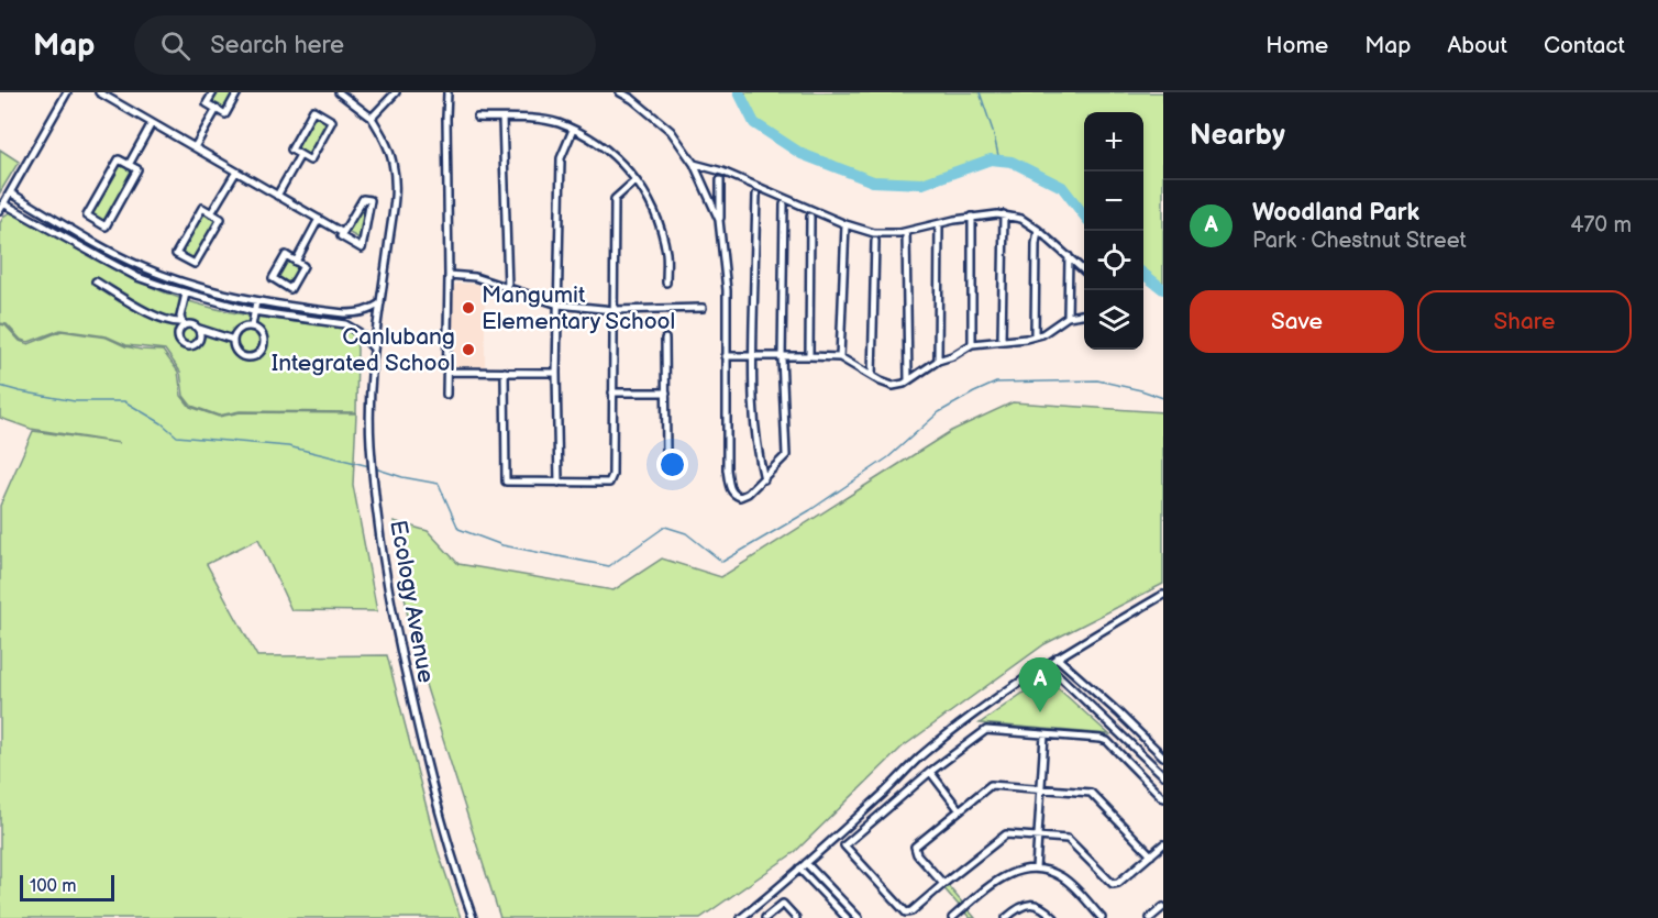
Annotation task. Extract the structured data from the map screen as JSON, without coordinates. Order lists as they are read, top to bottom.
{
  "streets": {
    "street": ["Ecology Avenue"]
  },
  "places": ["Mangumit Elementary School", "Canlubang Integrated School"],
  "scale_bar": "100 m",
  "page": {
    "header": "Map",
    "search": "Search here",
    "nav": [
      "Home",
      "Map",
      "About",
      "Contact"
    ],
    "heading": "Nearby",
    "map_buttons": ["+", "−"],
    "list": [
      {
        "mark": "A",
        "name": "Woodland Park",
        "note": "Park · Chestnut Street",
        "value": "470 m"
      }
    ],
    "buttons": ["Save", "Share"],
    "pins": "A",
    "scale": "100 m"
  }
}
